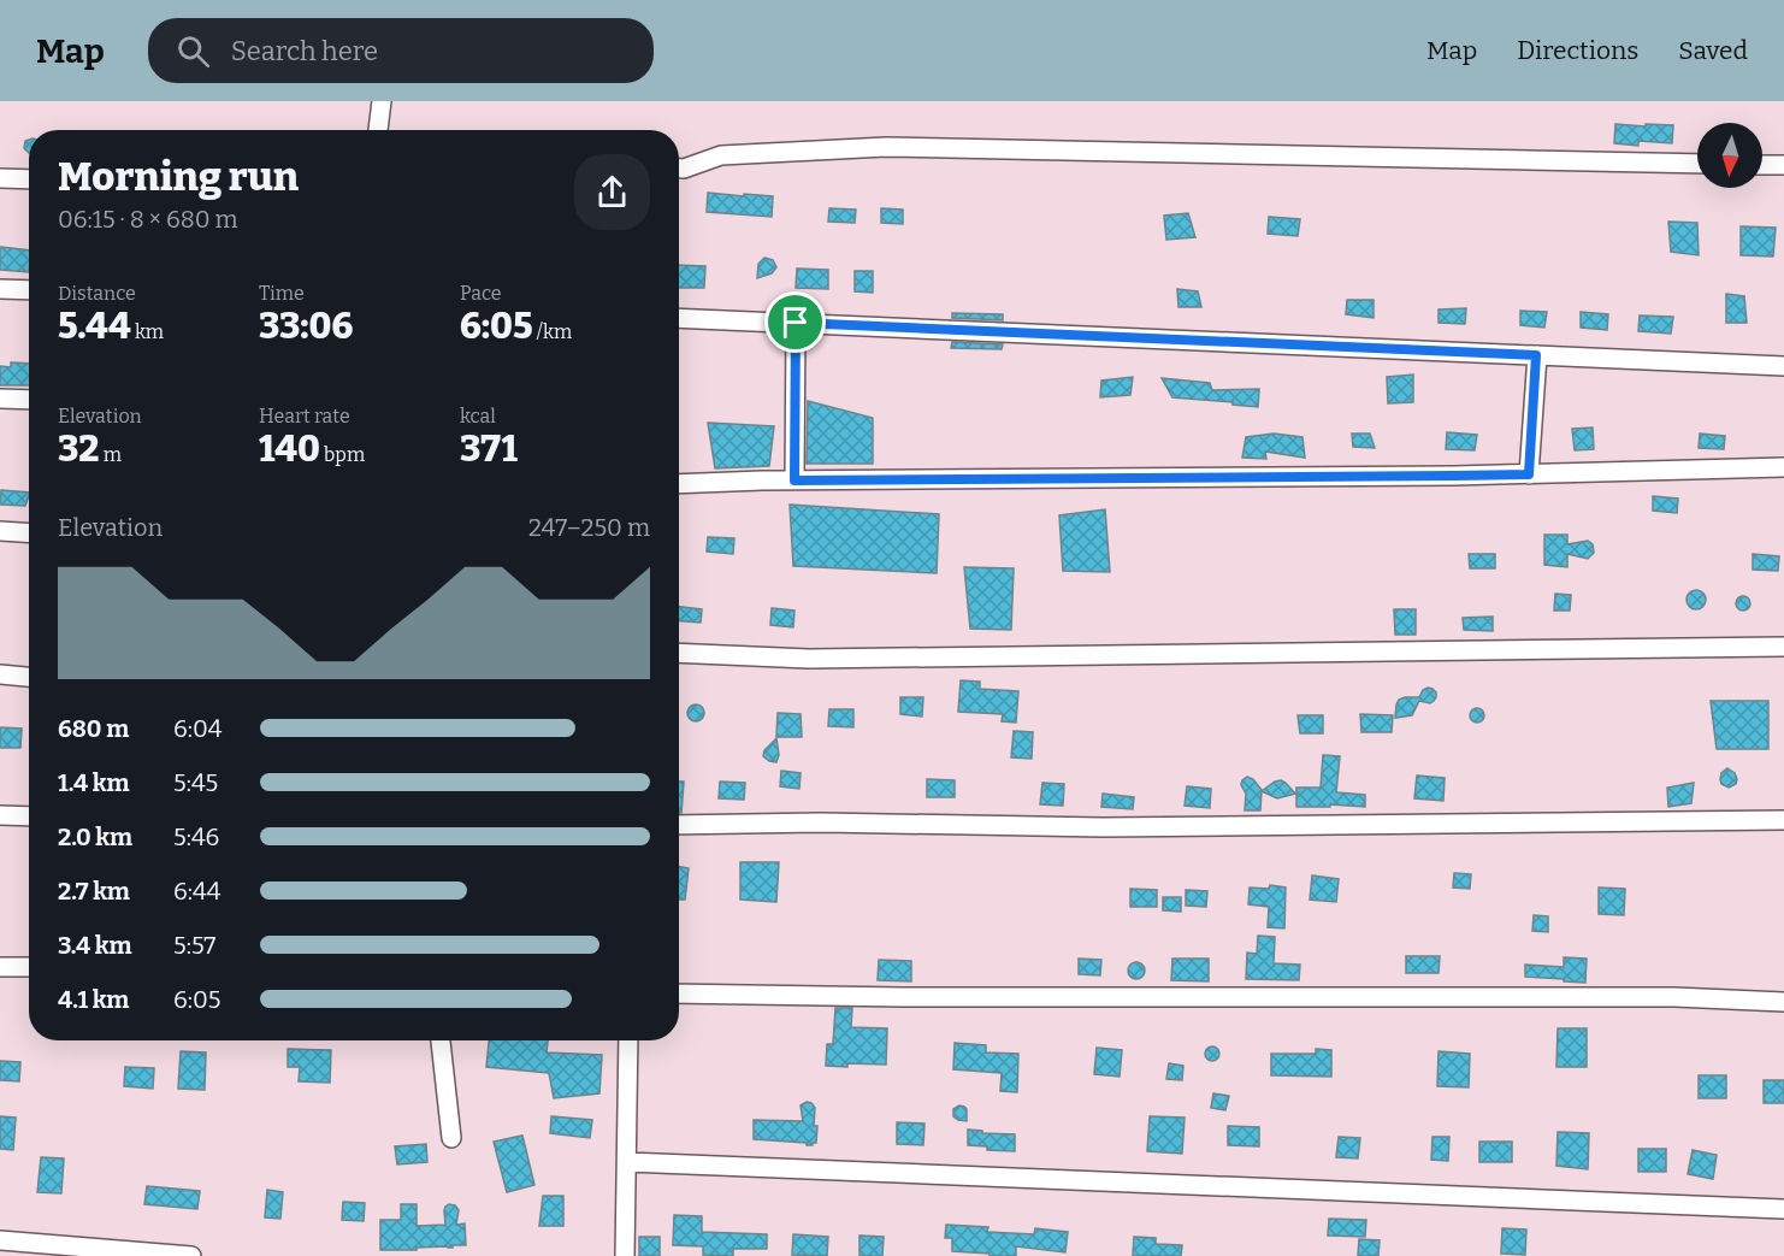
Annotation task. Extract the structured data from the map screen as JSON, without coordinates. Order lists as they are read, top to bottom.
{
  "north": "bottom",
  "page": {
    "header": "Map",
    "search": "Search here",
    "nav": ["Map", "Directions", "Saved"],
    "heading": ["Morning run", "06:15 · 8 × 680 m"],
    "stats": [
      ["Distance", "5.44 km"],
      ["Time", "33:06"],
      ["Pace", "6:05 /km"],
      ["Elevation", "32 m"],
      ["Heart rate", "140 bpm"],
      ["kcal", "371"]
    ],
    "chart": ["Elevation", "247–250 m"],
    "list": [
      {
        "name": "680 m",
        "note": "6:04"
      },
      {
        "name": "1.4 km",
        "note": "5:45"
      },
      {
        "name": "2.0 km",
        "note": "5:46"
      },
      {
        "name": "2.7 km",
        "note": "6:44"
      },
      {
        "name": "3.4 km",
        "note": "5:57"
      },
      {
        "name": "4.1 km",
        "note": "6:05"
      }
    ]
  }
}
